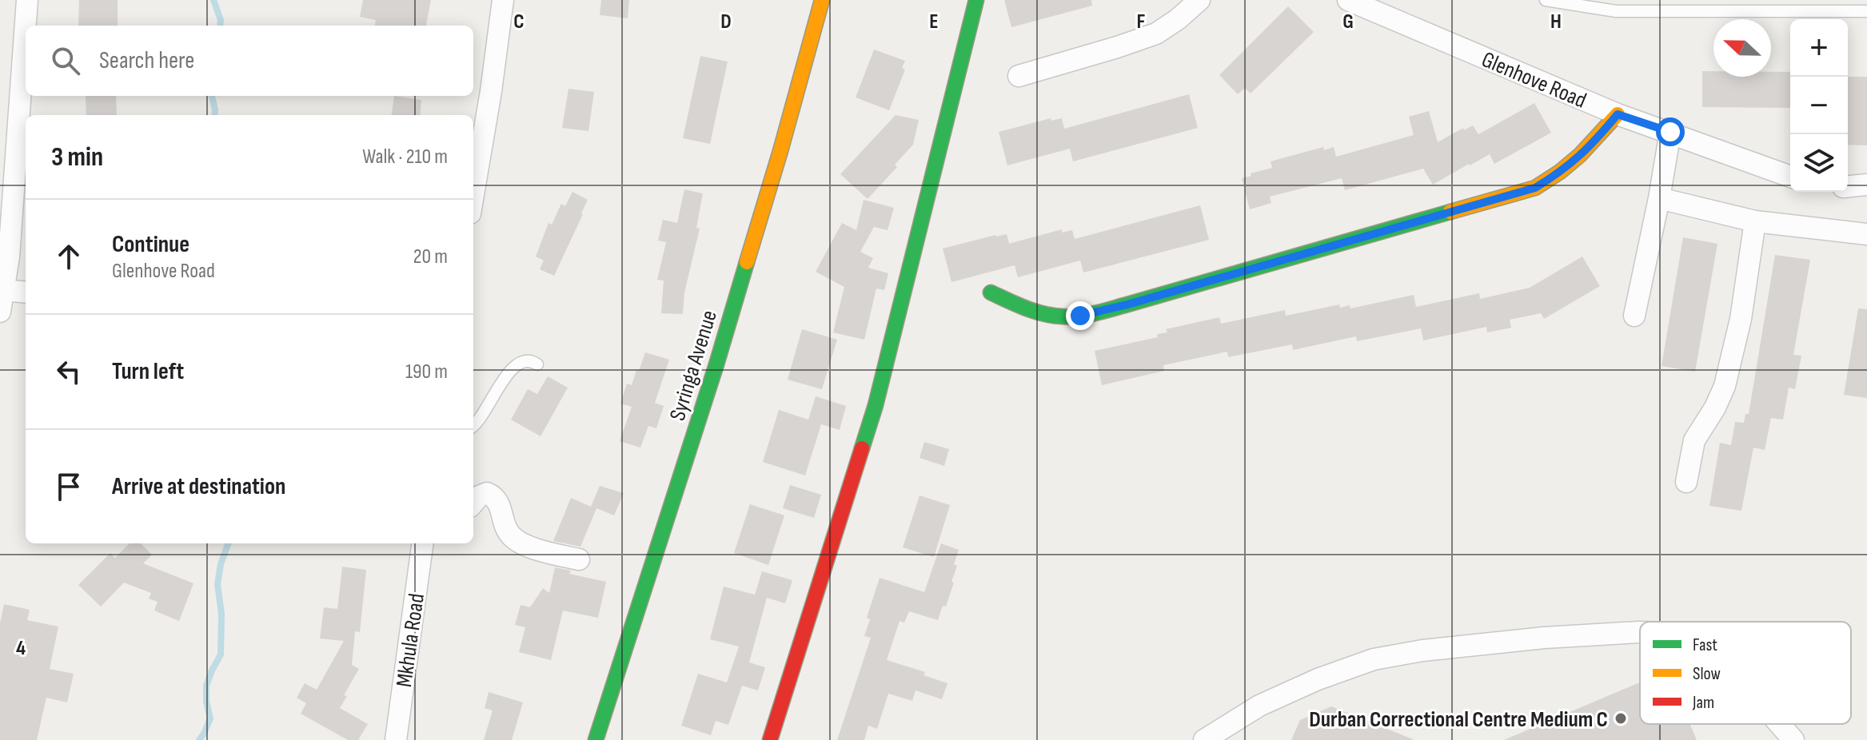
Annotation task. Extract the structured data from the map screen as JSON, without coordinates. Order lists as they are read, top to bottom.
{
  "streets": {
    "street": ["Glenhove Road", "Syringa Avenue", "Mkhula Road"]
  },
  "places": ["Durban Correctional Centre Medium C"],
  "legend": ["Fast", "Slow", "Jam"],
  "north": "left",
  "page": {
    "map_buttons": ["+", "−"],
    "search": "Search here",
    "heading": ["3 min", "Walk · 210 m"],
    "list": [
      ["Continue", "Glenhove Road", "20 m"],
      ["Turn left", "190 m"],
      "Arrive at destination"
    ]
  },
  "grid": {
    "columns": [
      "C",
      "D",
      "E",
      "F",
      "G",
      "H"
    ],
    "rows": ["4"]
  }
}
